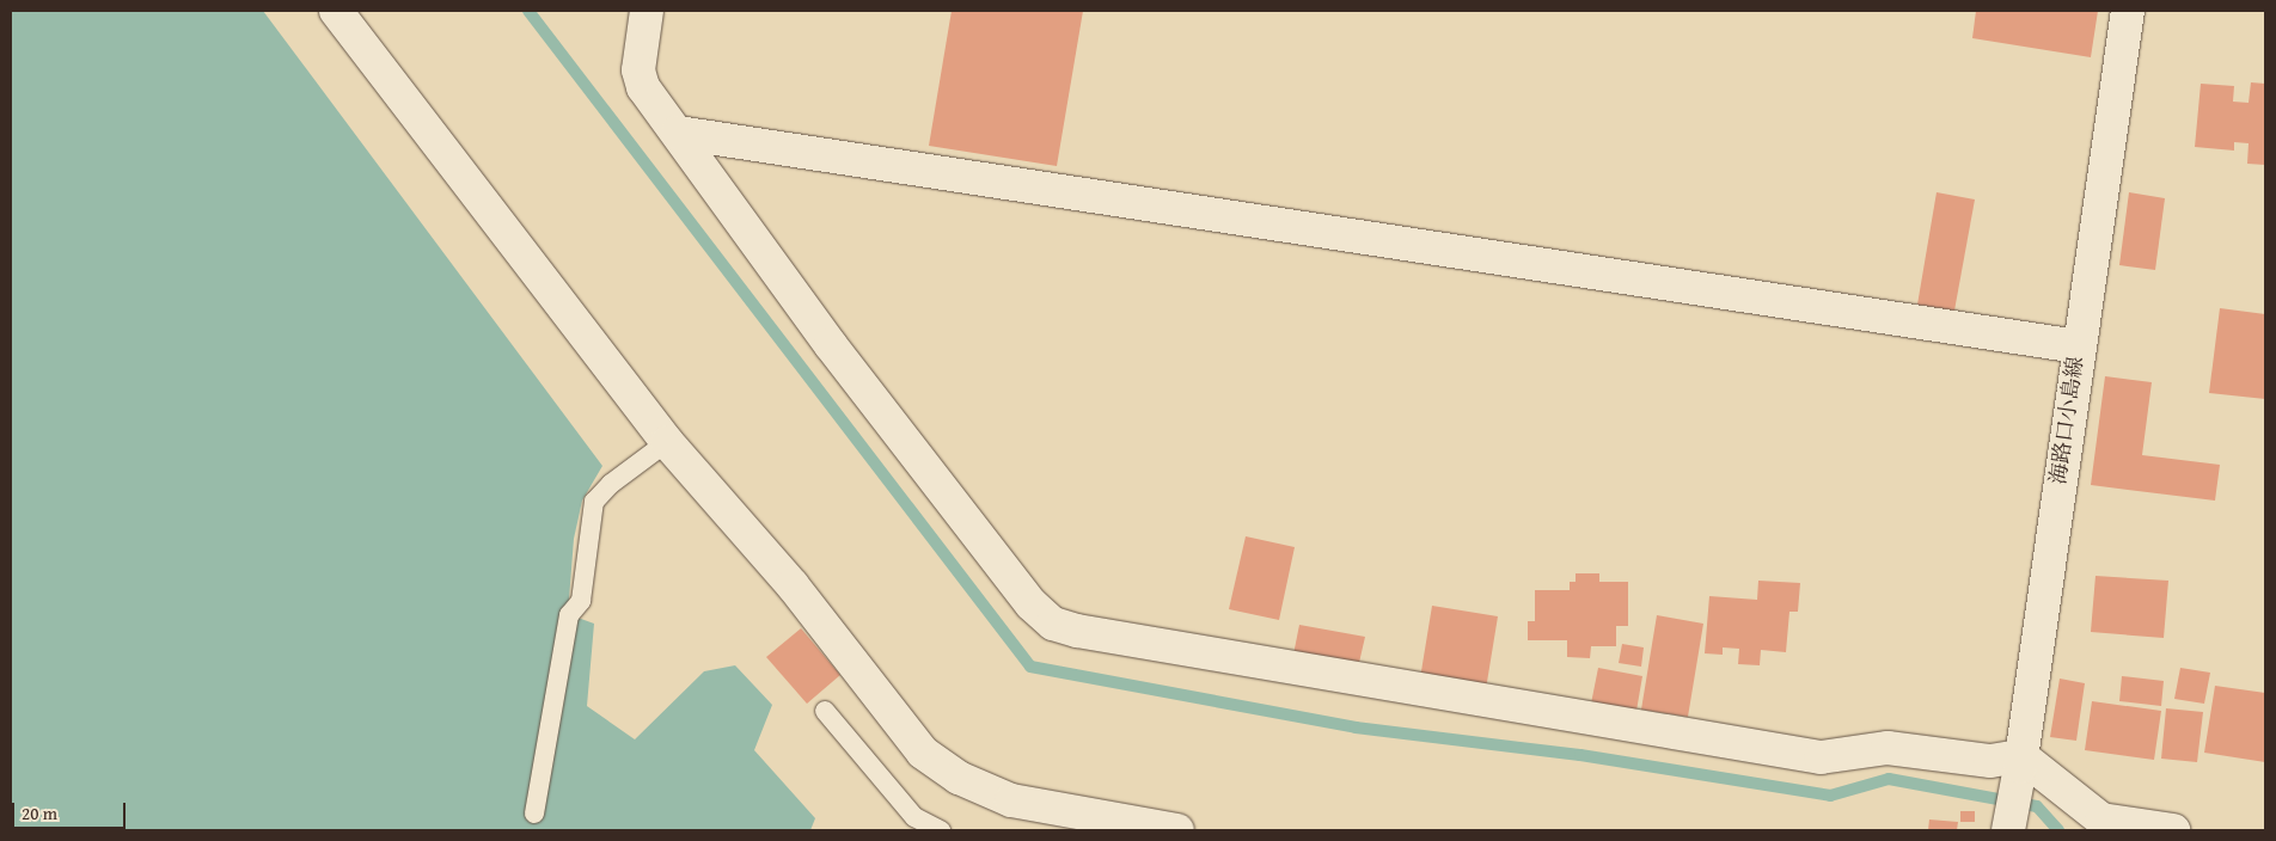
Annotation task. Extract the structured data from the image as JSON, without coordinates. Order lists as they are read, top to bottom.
{
  "streets": {
    "street": ["海路口小島線"]
  },
  "scale_bar": "20 m"
}
